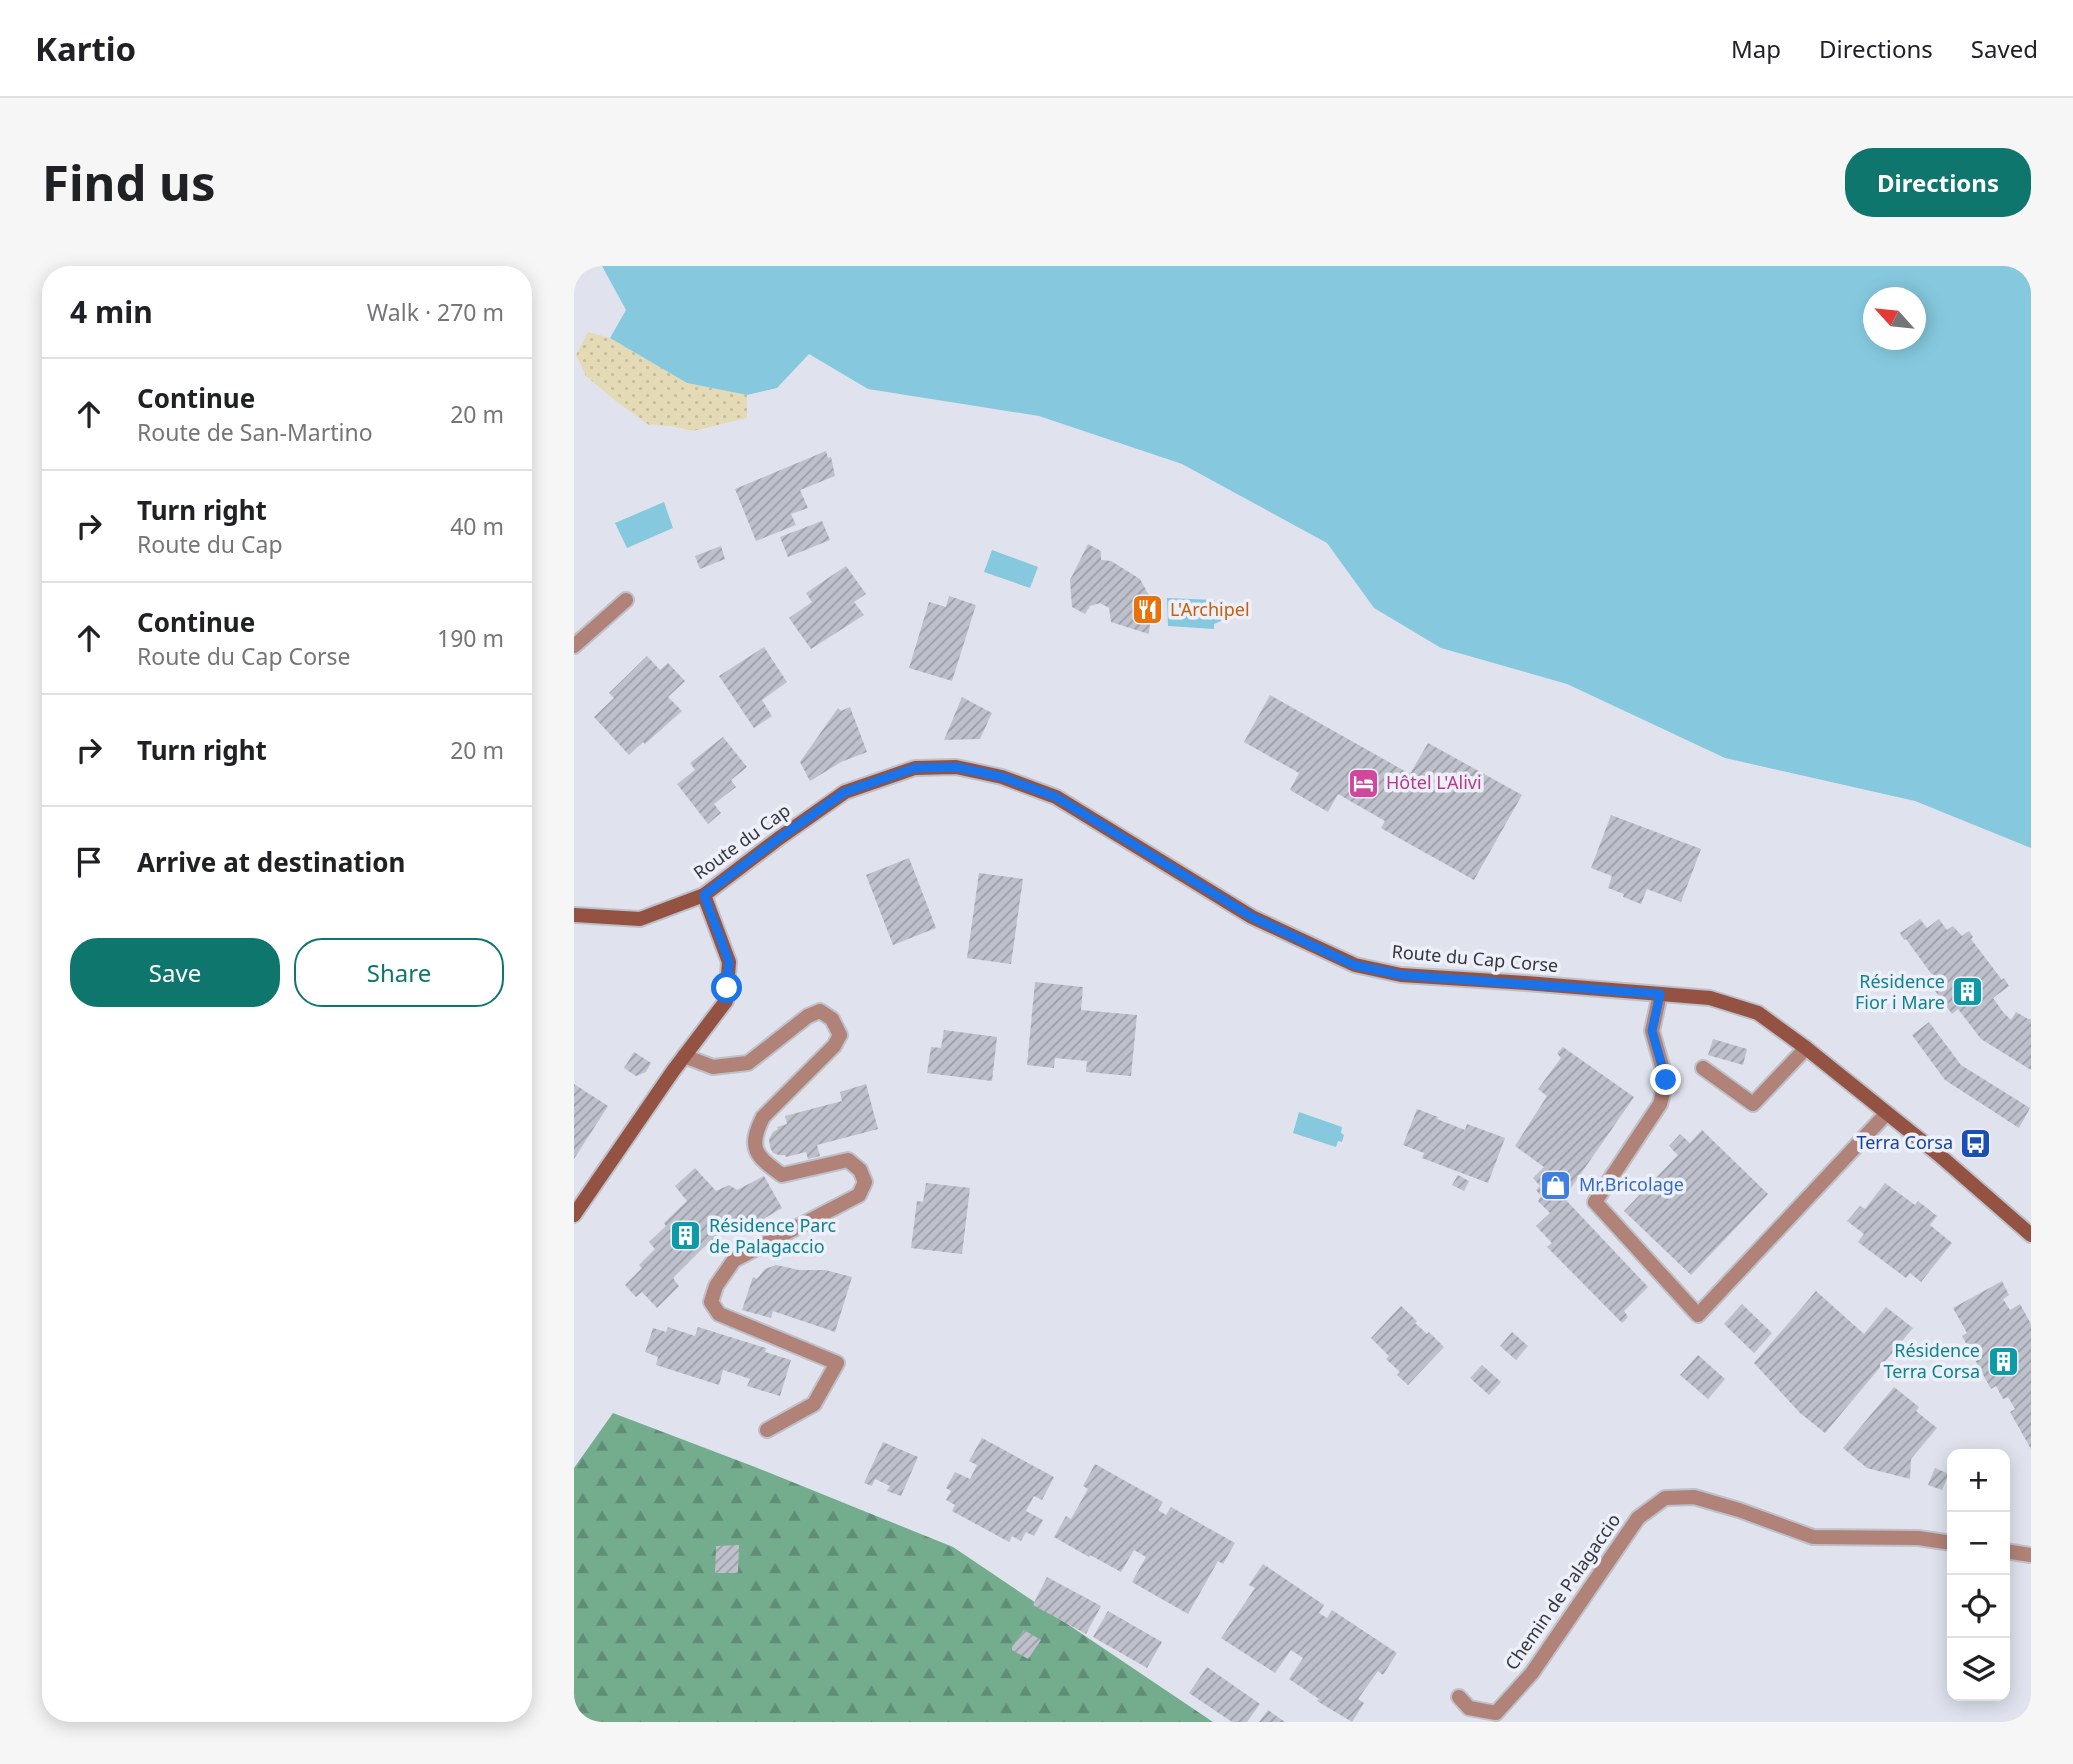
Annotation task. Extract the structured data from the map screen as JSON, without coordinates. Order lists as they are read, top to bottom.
{
  "streets": {
    "main road": ["Route du Cap", "Route du Cap Corse"],
    "street": ["Chemin de Palagaccio"]
  },
  "crossings": [
    ["Route du Cap", "Route du Cap Corse"]
  ],
  "places": {
    "restaurant": ["L'Archipel"],
    "hotel": ["Hôtel L'Alivi"],
    "building": ["Résidence Fior i Mare", "Résidence Parc de Palagaccio", "Résidence Terra Corsa"],
    "bus stop": ["Terra Corsa"],
    "shop": ["Mr.Bricolage"]
  },
  "north": "top left",
  "page": {
    "header": "Kartio",
    "nav": ["Map", "Directions", "Saved"],
    "buttons": [
      "Directions",
      ["Save", "Share"]
    ],
    "title": "Find us",
    "heading": ["4 min", "Walk · 270 m"],
    "list": [
      ["Continue", "Route de San-Martino", "20 m"],
      ["Turn right", "Route du Cap", "40 m"],
      ["Continue", "Route du Cap Corse", "190 m"],
      ["Turn right", "20 m"],
      "Arrive at destination"
    ],
    "map_buttons": ["+", "−"]
  }
}
